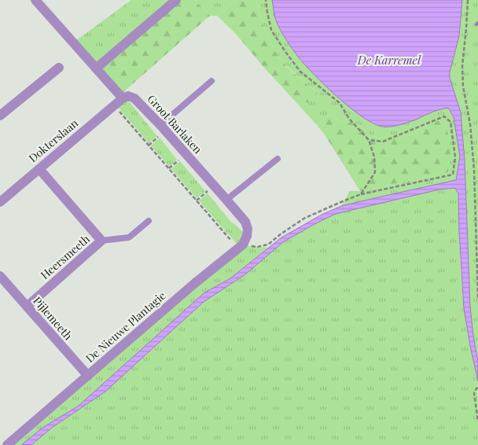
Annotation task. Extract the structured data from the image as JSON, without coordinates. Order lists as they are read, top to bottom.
{
  "streets": {
    "street": [
      "Groot Barlaken",
      "Dokterslaan",
      "Heersmeeth",
      "Pijlemeeth",
      "De Nieuwe Plantagie"
    ]
  },
  "crossings": [
    ["Groot Barlaken", "Dokterslaan"],
    ["Groot Barlaken", "De Nieuwe Plantagie"],
    ["Dokterslaan", "Heersmeeth"],
    ["Heersmeeth", "Pijlemeeth"],
    ["Pijlemeeth", "De Nieuwe Plantagie"]
  ],
  "water": ["De Karremel"]
}
